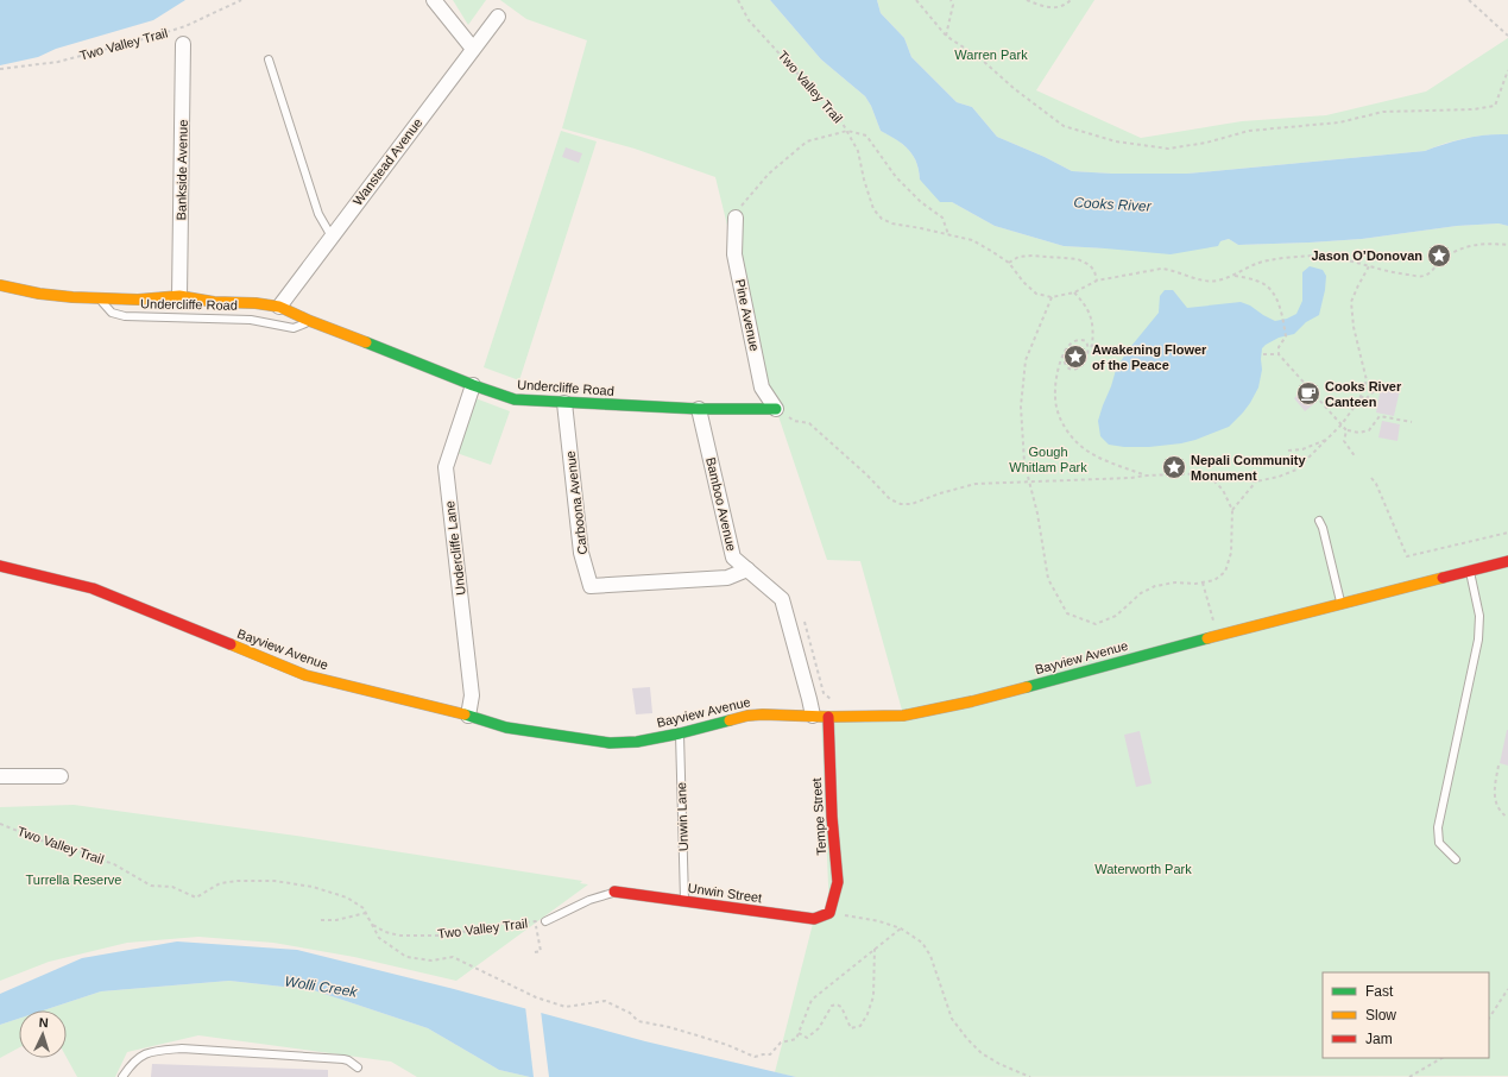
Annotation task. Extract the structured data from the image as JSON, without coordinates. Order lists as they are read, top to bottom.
{
  "streets": {
    "main road": [
      "Undercliffe Road",
      "Bayview Avenue",
      "Tempe Street",
      "Unwin Street"
    ],
    "street": [
      "Wanstead Avenue",
      "Bankside Avenue",
      "Pine Avenue",
      "Carboona Avenue",
      "Bamboo Avenue",
      "Undercliffe Lane"
    ],
    "lane": ["Unwin Lane"],
    "path": ["Two Valley Trail"]
  },
  "crossings": [
    ["Wanstead Avenue", "Undercliffe Road"],
    ["Bankside Avenue", "Undercliffe Road"],
    ["Undercliffe Road", "Pine Avenue"],
    ["Undercliffe Road", "Carboona Avenue"],
    ["Undercliffe Road", "Bamboo Avenue"],
    ["Undercliffe Road", "Undercliffe Lane"],
    ["Carboona Avenue", "Bamboo Avenue"],
    ["Bamboo Avenue", "Bayview Avenue"],
    ["Undercliffe Lane", "Bayview Avenue"],
    ["Bayview Avenue", "Unwin Lane"],
    ["Bayview Avenue", "Tempe Street"],
    ["Unwin Lane", "Unwin Street"],
    ["Tempe Street", "Unwin Street"]
  ],
  "water": ["Cooks River", "Wolli Creek"],
  "parks": [
    "Warren Park",
    "Gough Whitlam Park",
    "Waterworth Park",
    "Turrella Reserve"
  ],
  "places": {
    "place": ["Jason O’Donovan", "Awakening Flower of the Peace", "Nepali Community Monument"],
    "cafe": ["Cooks River Canteen"]
  },
  "legend": ["Fast", "Slow", "Jam"],
  "north": "top"
}
